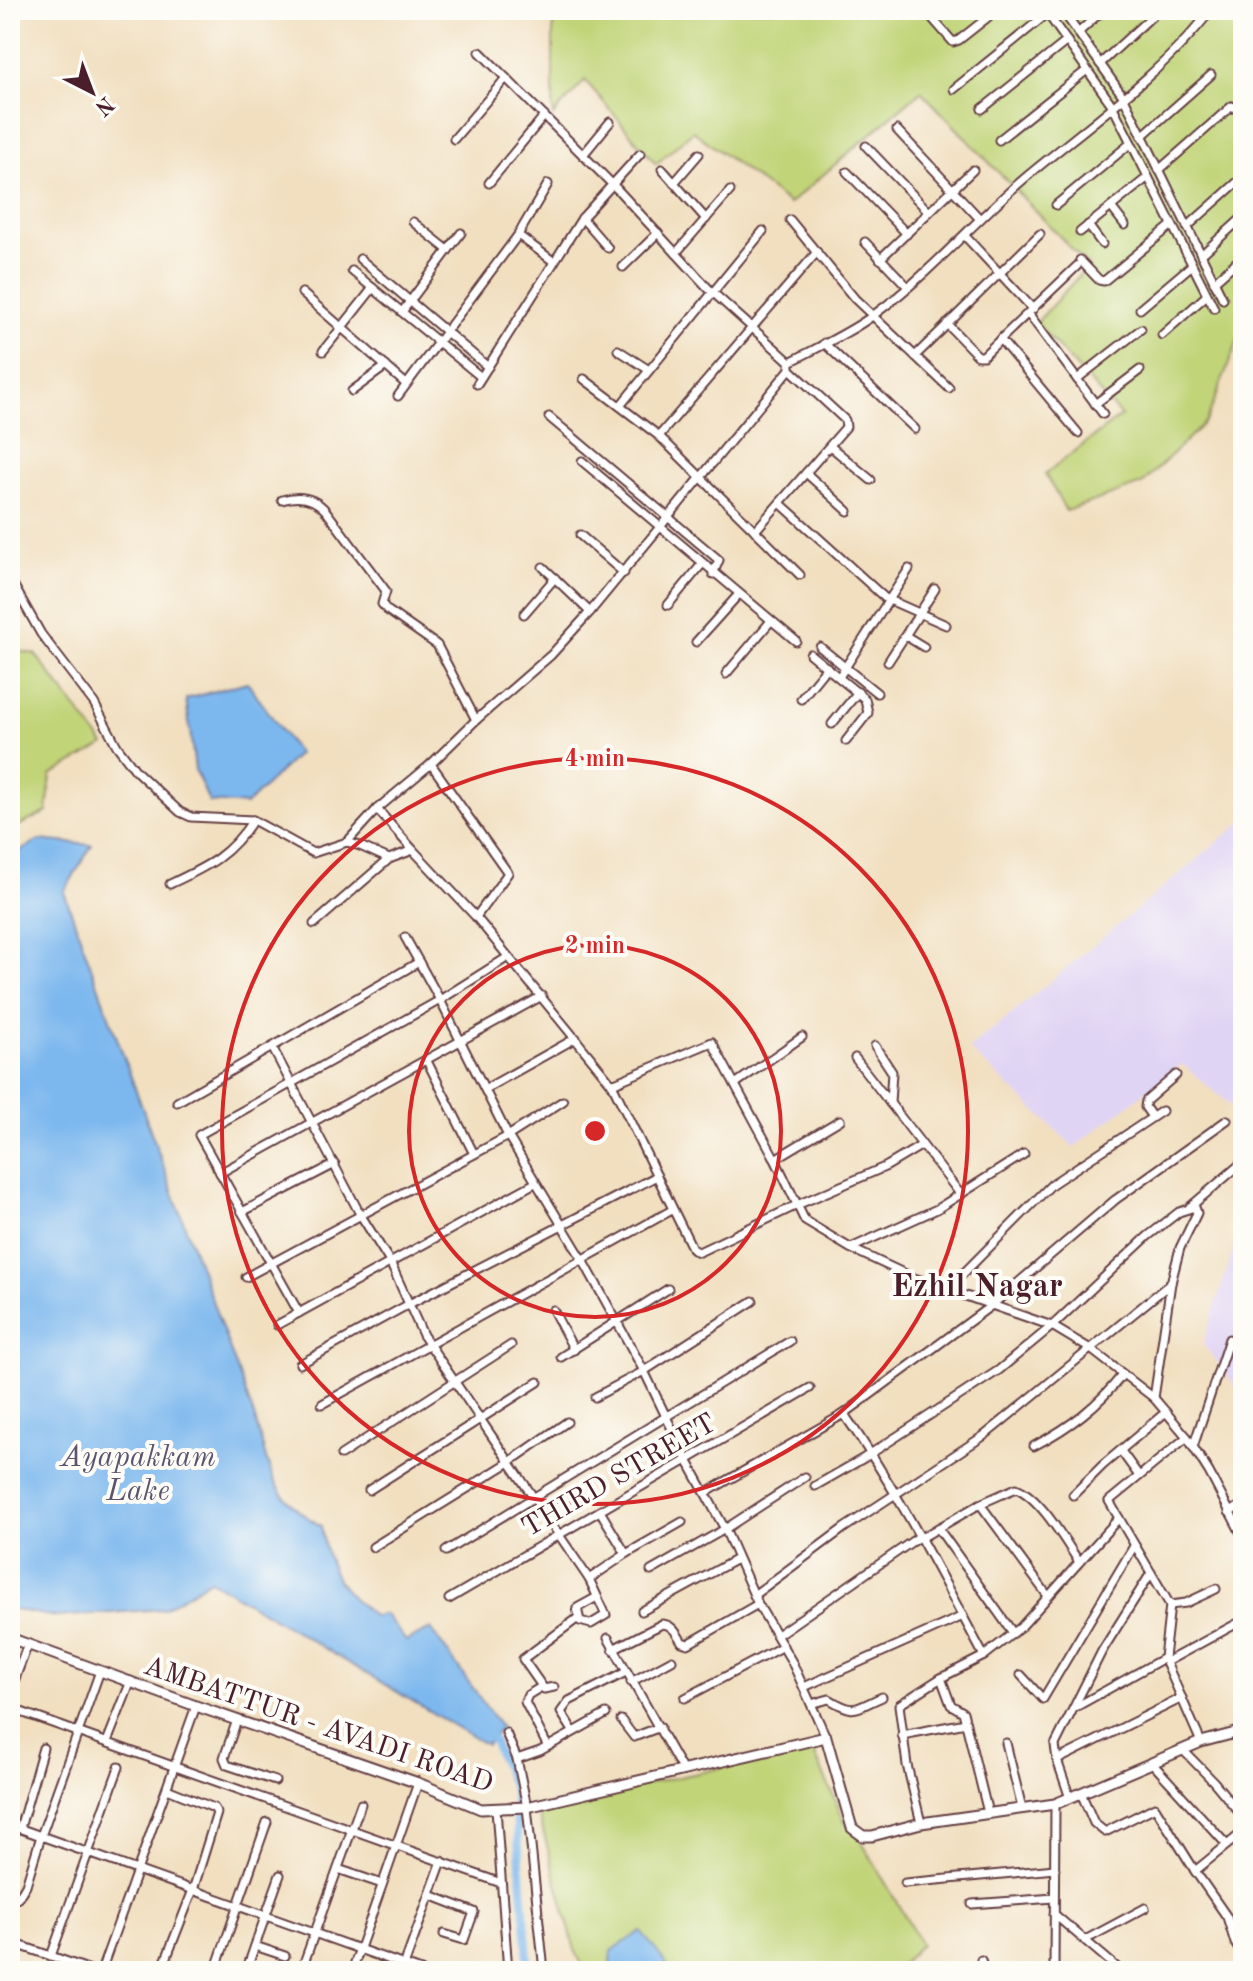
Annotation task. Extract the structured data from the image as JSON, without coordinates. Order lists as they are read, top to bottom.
{
  "streets": {
    "street": ["THIRD STREET", "AMBATTUR - AVADI ROAD"]
  },
  "districts": ["Ezhil Nagar"],
  "water": ["Ayapakkam Lake"],
  "north": "bottom right",
  "rings": ["4 min", "2 min"]
}
